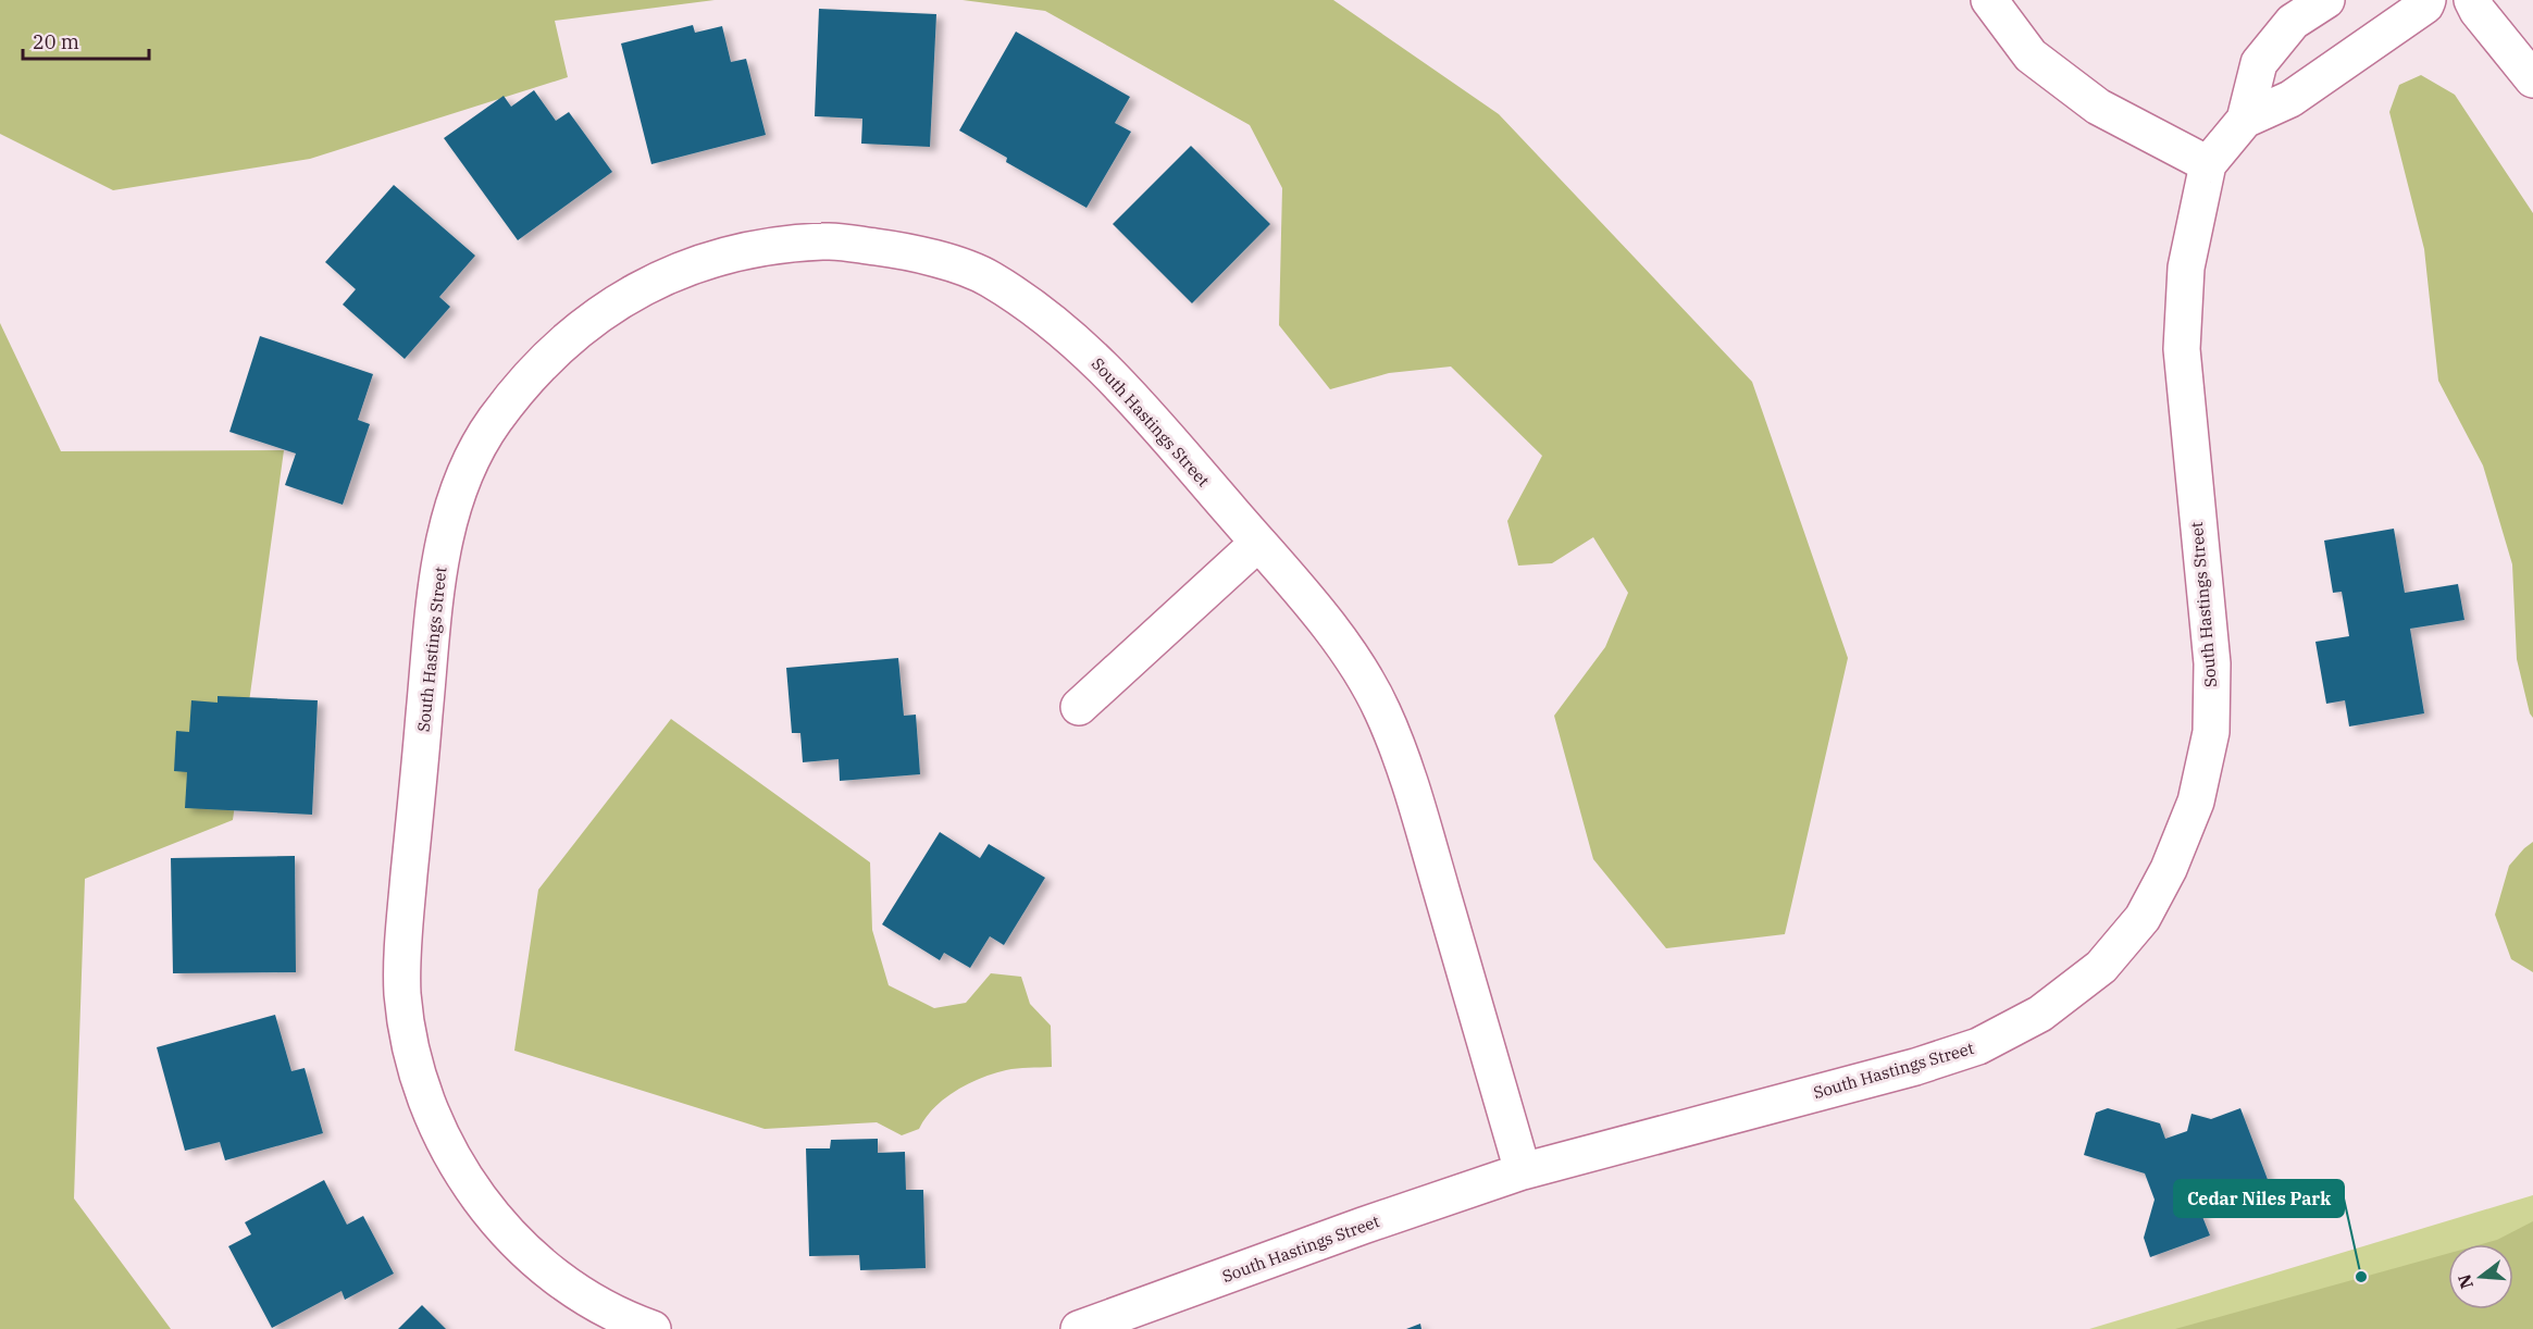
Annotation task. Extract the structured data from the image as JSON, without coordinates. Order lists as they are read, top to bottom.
{
  "streets": {
    "street": ["South Hastings Street"]
  },
  "places": ["Cedar Niles Park"],
  "scale_bar": "20 m",
  "north": "left"
}
